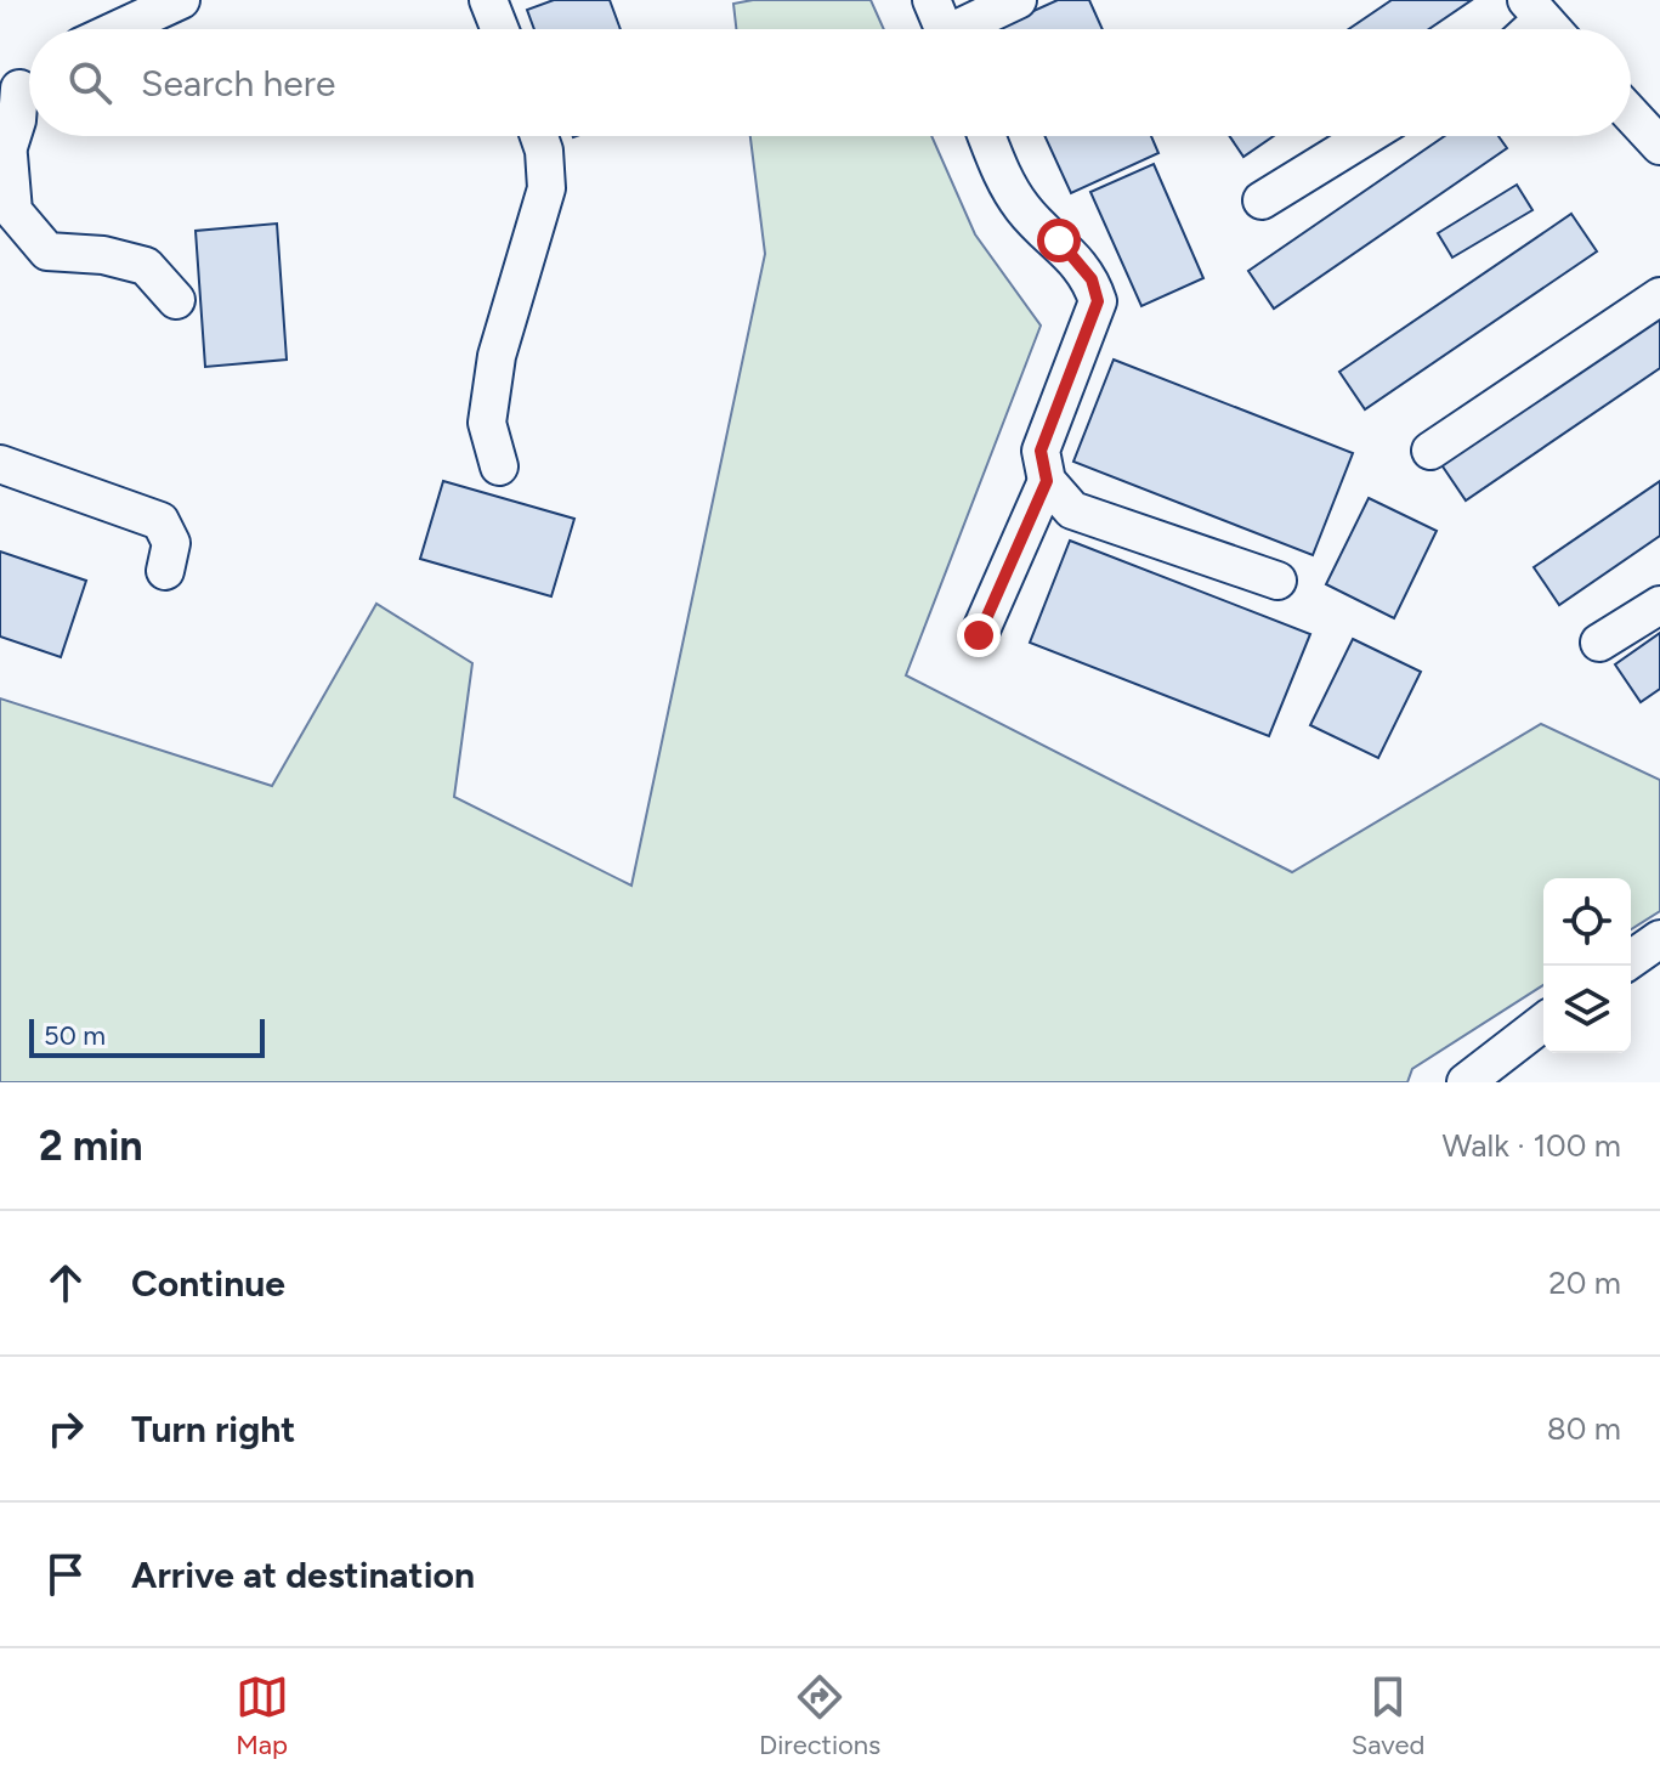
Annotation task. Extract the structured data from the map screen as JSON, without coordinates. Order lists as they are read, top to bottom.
{
  "scale_bar": "50 m",
  "page": {
    "search": "Search here",
    "scale": "50 m",
    "heading": ["2 min", "Walk · 100 m"],
    "list": [
      ["Continue", "20 m"],
      ["Turn right", "80 m"],
      "Arrive at destination"
    ],
    "nav": ["Map", "Directions", "Saved"]
  }
}
